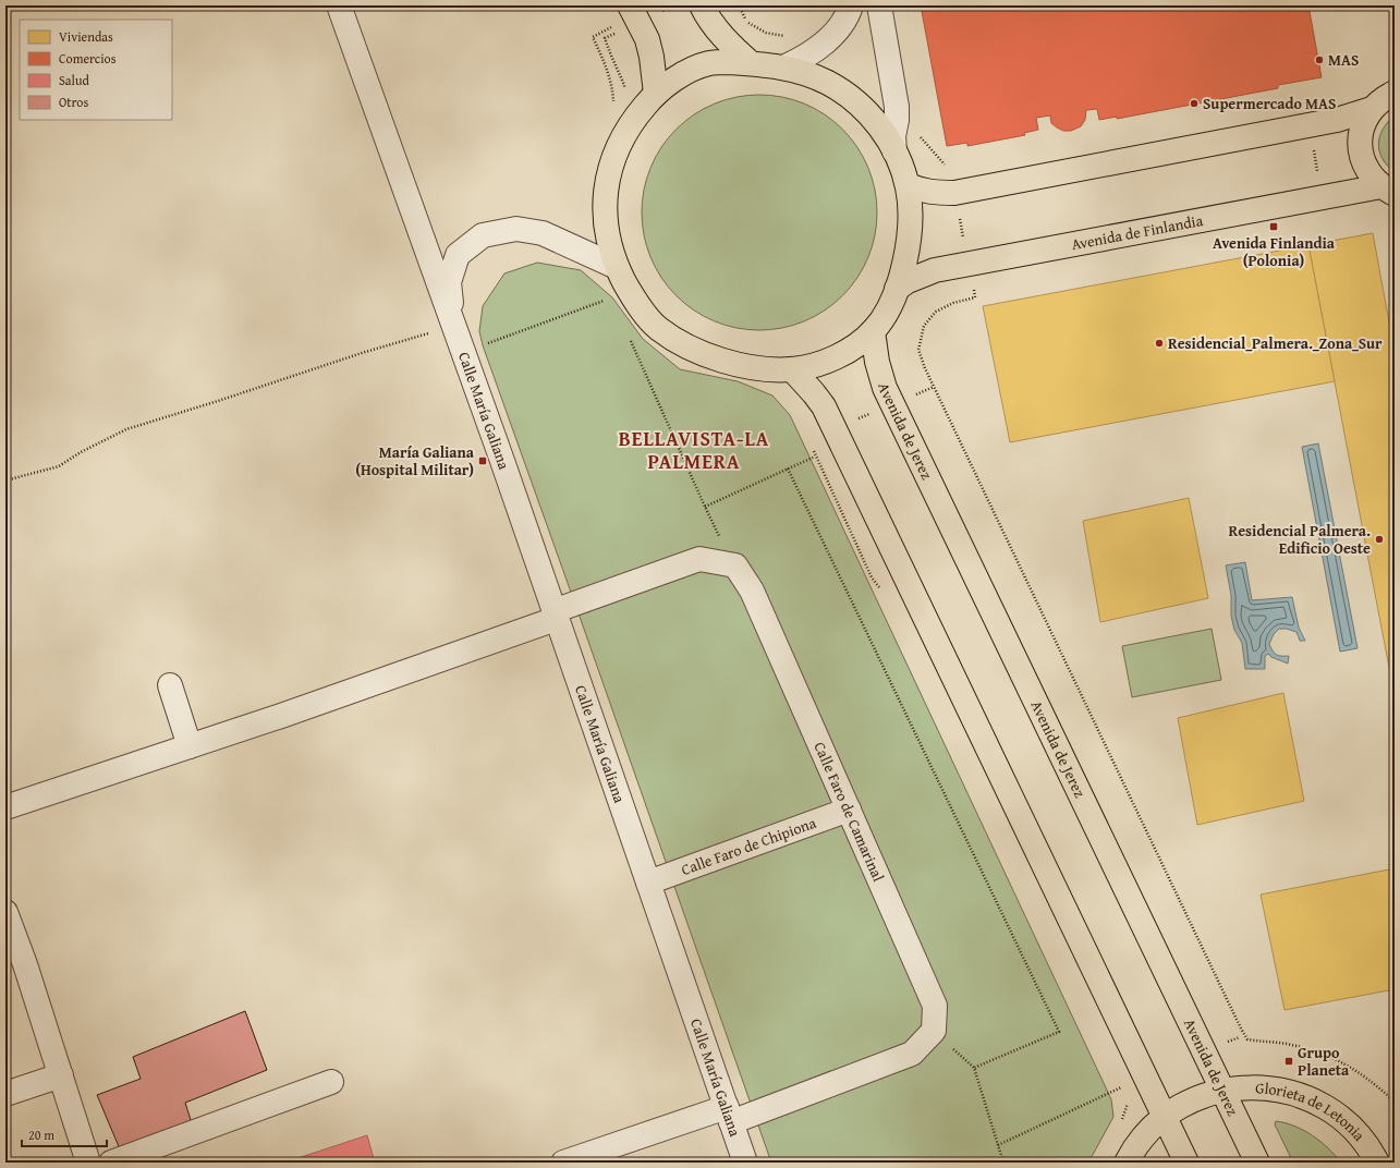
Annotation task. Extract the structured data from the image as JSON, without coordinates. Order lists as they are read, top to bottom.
{
  "streets": {
    "main road": ["Avenida de Finlandia", "Avenida de Jerez", "Glorieta de Letonia"],
    "street": ["Calle María Galiana", "Calle Faro de Camarinal", "Calle Faro de Chipiona"]
  },
  "crossings": [
    ["Calle María Galiana", "Calle Faro de Chipiona"],
    ["Avenida de Jerez", "Glorieta de Letonia"],
    ["Calle Faro de Camarinal", "Calle Faro de Chipiona"]
  ],
  "districts": ["BELLAVISTA-LA PALMERA"],
  "places": {
    "other": [
      "MAS",
      "Supermercado MAS",
      "Residencial_Palmera._Zona_Sur",
      "Residencial Palmera. Edificio Oeste"
    ],
    "transit": ["Avenida Finlandia (Polonia)", "María Galiana (Hospital Militar)", "Grupo Planeta"]
  },
  "legend": [
    "Viviendas",
    "Comercios",
    "Salud",
    "Otros"
  ],
  "scale_bar": "20 m"
}
